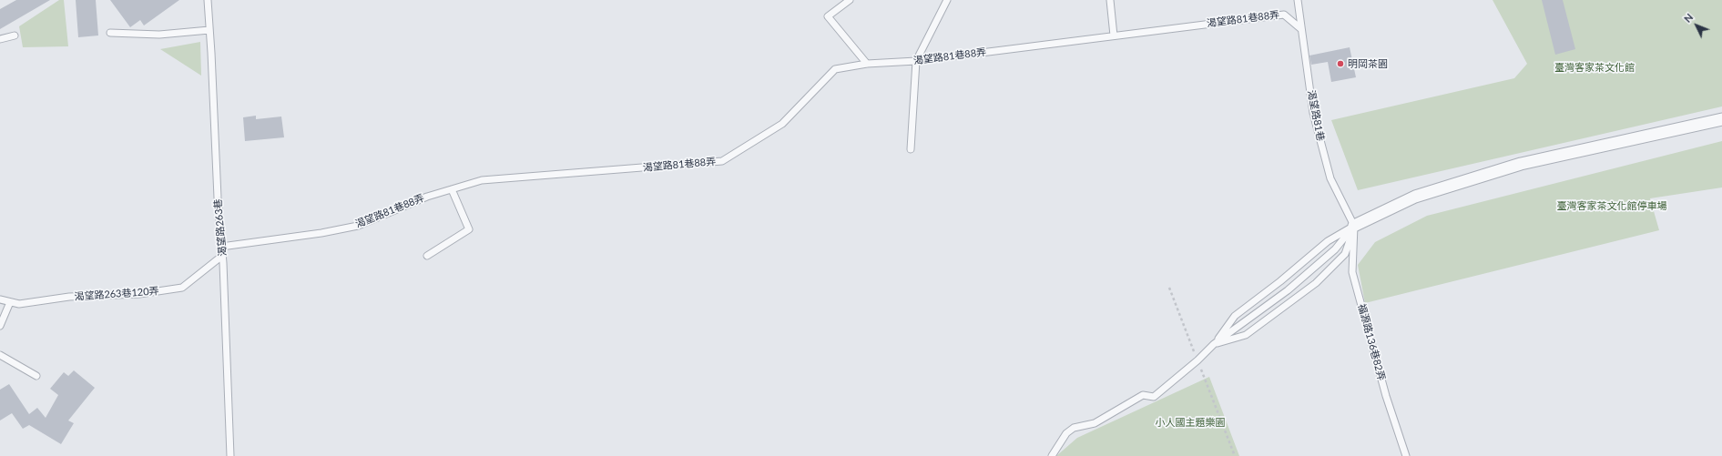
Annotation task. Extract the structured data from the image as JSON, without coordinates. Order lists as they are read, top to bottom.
{
  "streets": {
    "lane": [
      "渴望路81巷88弄",
      "渴望路81巷",
      "渴望路263巷",
      "渴望路263巷120弄",
      "福源路136巷82弄"
    ]
  },
  "crossings": [
    ["渴望路81巷88弄", "渴望路81巷"],
    ["渴望路81巷88弄", "渴望路263巷"],
    ["渴望路81巷", "福源路136巷82弄"],
    ["渴望路263巷", "渴望路263巷120弄"]
  ],
  "parks": ["臺灣客家茶文化館", "臺灣客家茶文化館停車場", "小人國主題樂園"],
  "places": ["明岡茶園"],
  "north": "top left"
}
